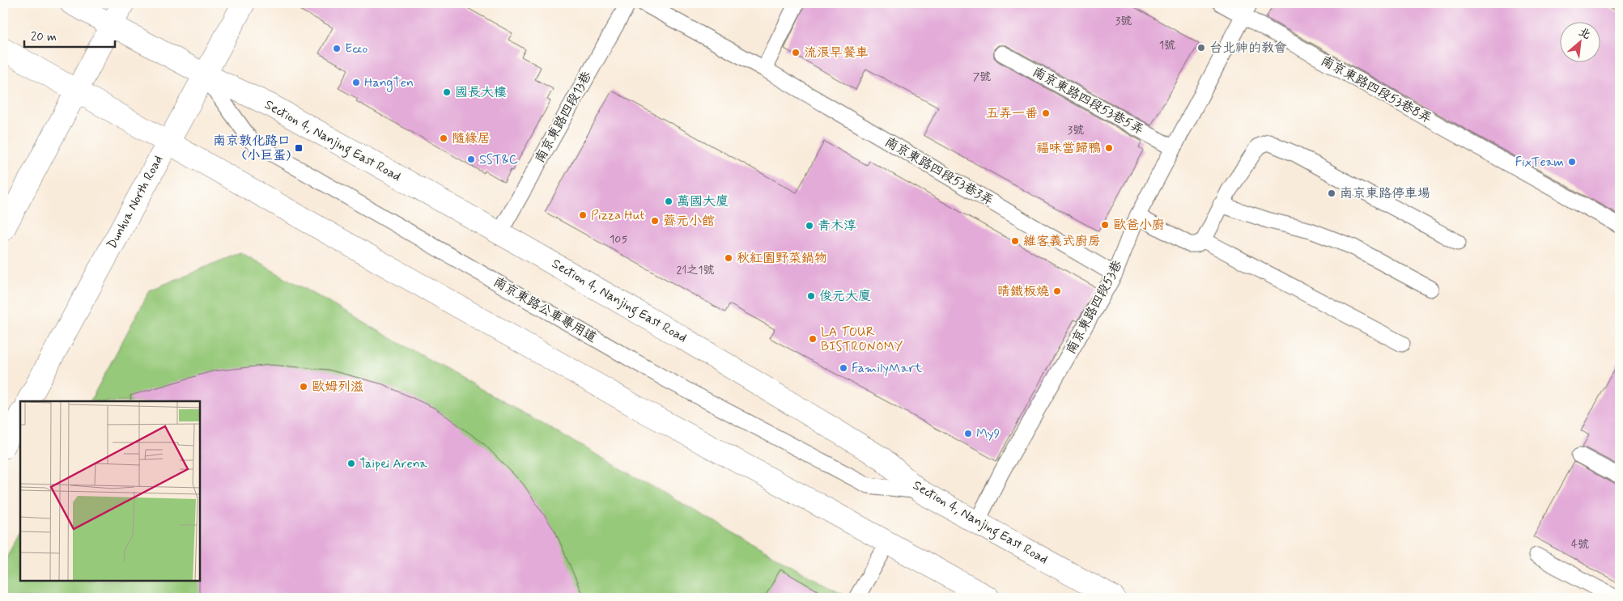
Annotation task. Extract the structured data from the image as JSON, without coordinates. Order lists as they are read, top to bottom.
{
  "streets": {
    "main road": ["Section 4, Nanjing East Road", "Dunhua North Road"],
    "lane": [
      "南京東路四段53巷8弄",
      "南京東路四段53巷5弄",
      "南京東路四段13巷",
      "南京東路四段53巷3弄",
      "南京東路四段53巷",
      "南京東路公車專用道"
    ]
  },
  "crossings": [
    ["南京東路四段53巷8弄", "南京東路四段53巷"],
    ["南京東路四段53巷5弄", "南京東路四段53巷"],
    ["南京東路四段13巷", "Section 4, Nanjing East Road"],
    ["Section 4, Nanjing East Road", "Dunhua North Road"],
    ["Section 4, Nanjing East Road", "南京東路四段53巷"],
    ["Section 4, Nanjing East Road", "南京東路公車專用道"],
    ["南京東路四段53巷3弄", "南京東路四段53巷"],
    ["Dunhua North Road", "南京東路公車專用道"]
  ],
  "places": {
    "other": [
      "台北神的教會",
      "Ecco",
      "流浪早餐車",
      "HangTen",
      "國長大樓",
      "五弄一番",
      "隨緣居",
      "福味當歸鴨",
      "SST&C",
      "FixTeam",
      "南京東路停車場",
      "萬國大廈",
      "Pizza Hut",
      "薺元小館",
      "歐爸小廚",
      "青木淳",
      "維客義式廚房",
      "秋紅園野菜鍋物",
      "晴鐵板燒",
      "俊元大廈",
      "LA TOUR BISTRONOMY",
      "FamilyMart",
      "歐姆列滋",
      "My9",
      "Taipei Arena"
    ],
    "transit": ["南京敦化路口 (小巨蛋)"]
  },
  "house_numbers": [
    "3號",
    "1號",
    "7號",
    "3號",
    "105",
    "21之1號",
    "4號"
  ],
  "scale_bar": "20 m",
  "north": "top right"
}
